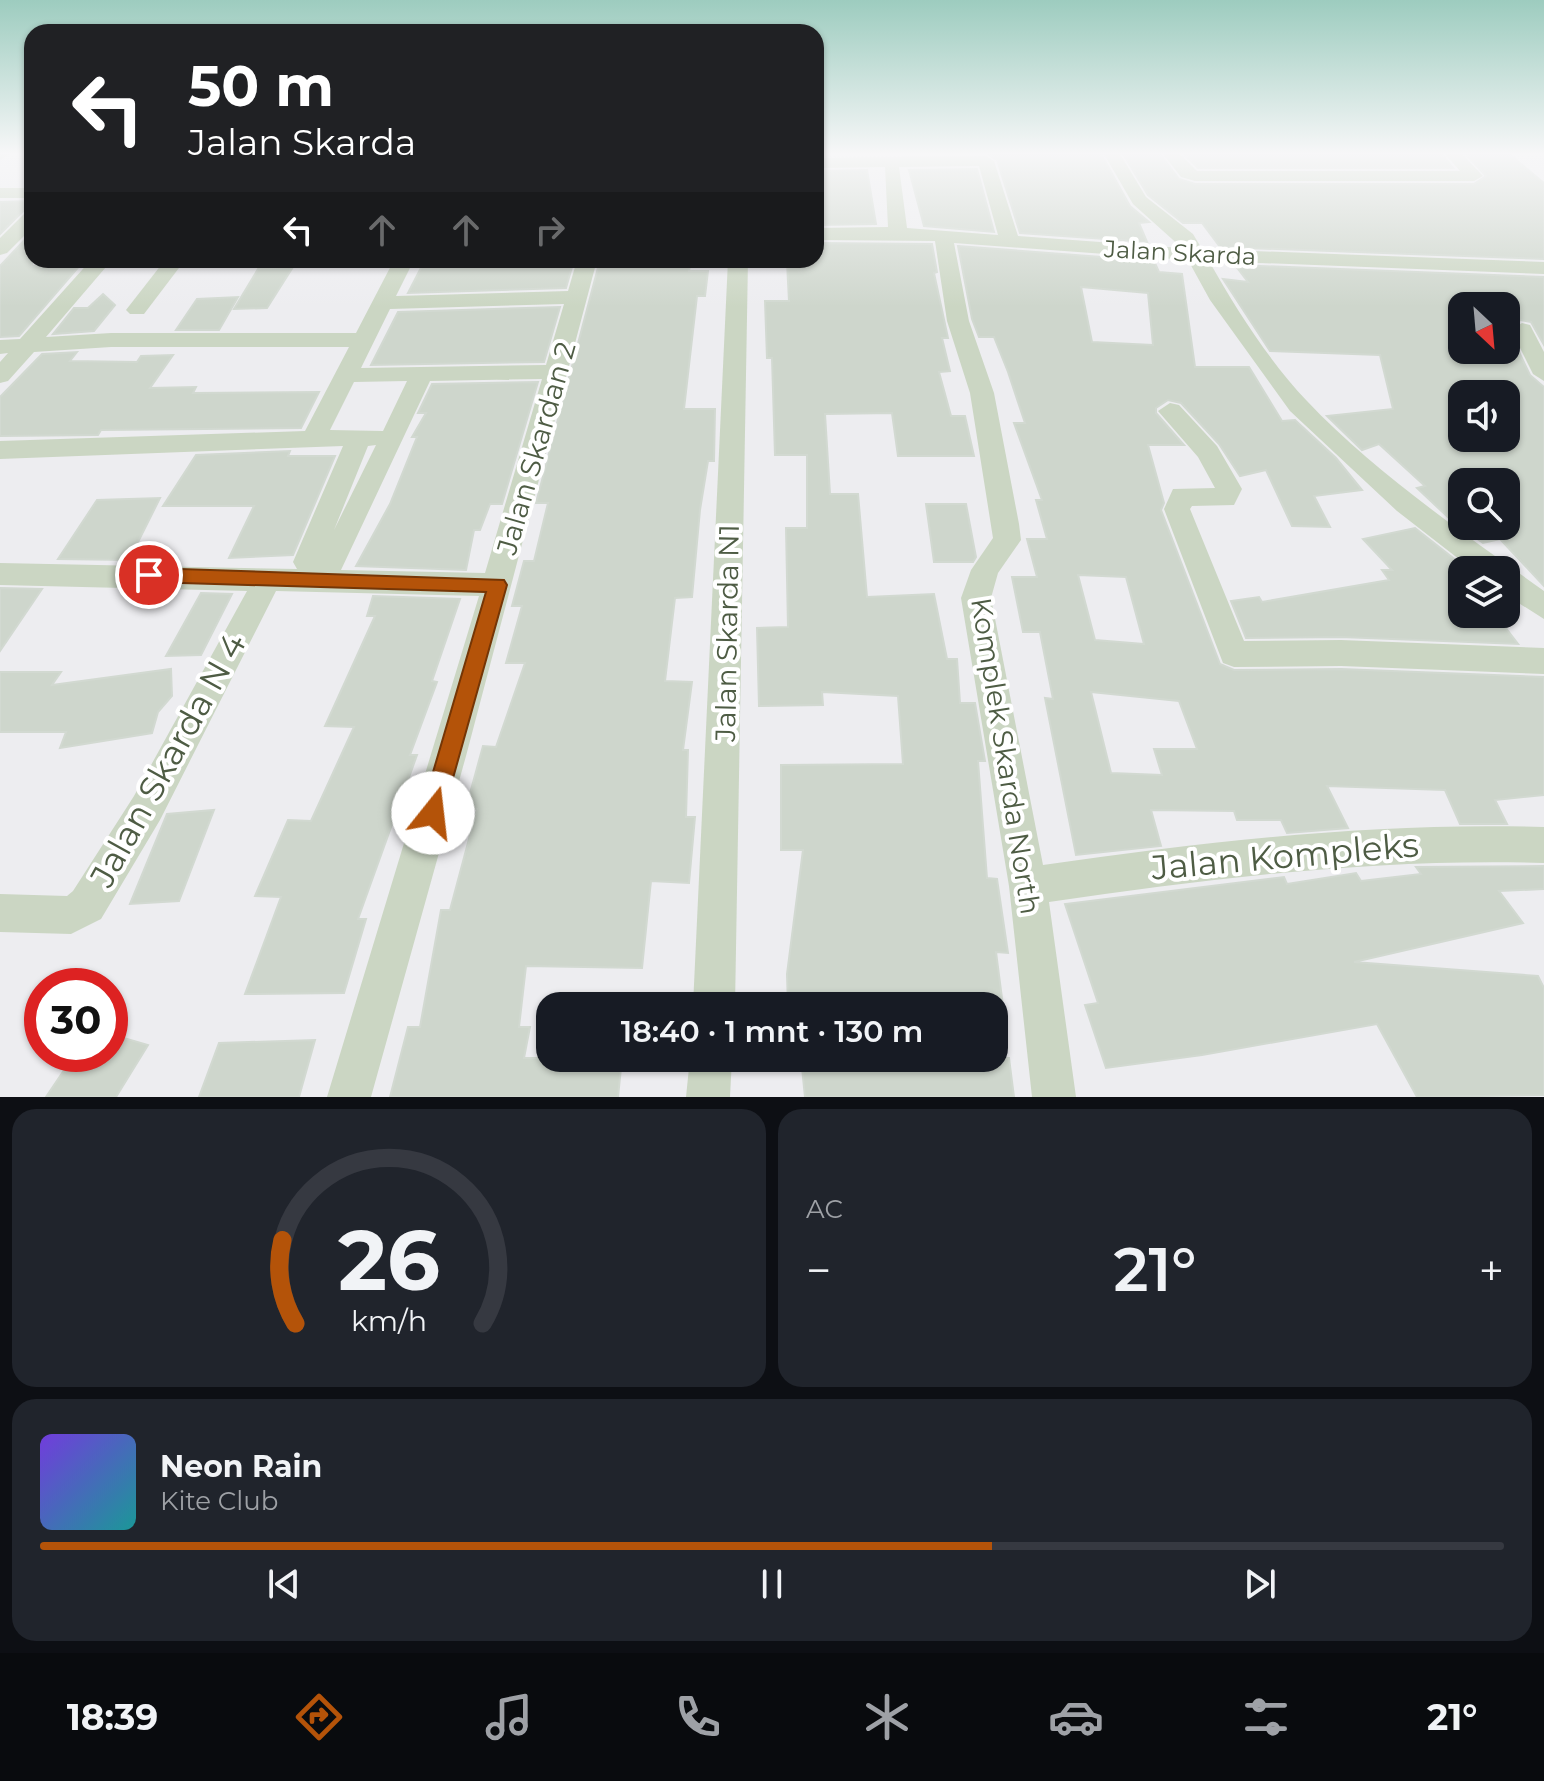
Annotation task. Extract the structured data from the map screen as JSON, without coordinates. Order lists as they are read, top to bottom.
{
  "streets": {
    "street": [
      "Jalan Skarda",
      "Jalan Skardan 2",
      "Jalan Skarda N1",
      "Komplek Skarda North",
      "Jalan Skarda N 4",
      "Jalan Kompleks"
    ]
  },
  "crossings": [
    ["Jalan Skarda", "Komplek Skarda North"],
    ["Komplek Skarda North", "Jalan Kompleks"]
  ],
  "north": "bottom right",
  "page": {
    "turn": ["50 m", "Jalan Skarda"],
    "limit": "30",
    "trip": "18:40 · 1 mnt · 130 m",
    "tile": "AC",
    "heat": ["−", "21°", "+"],
    "song": ["Neon Rain", "Kite Club"],
    "tabs": ["18:39", "21°"],
    "gauge": ["26", "km/h"]
  }
}
